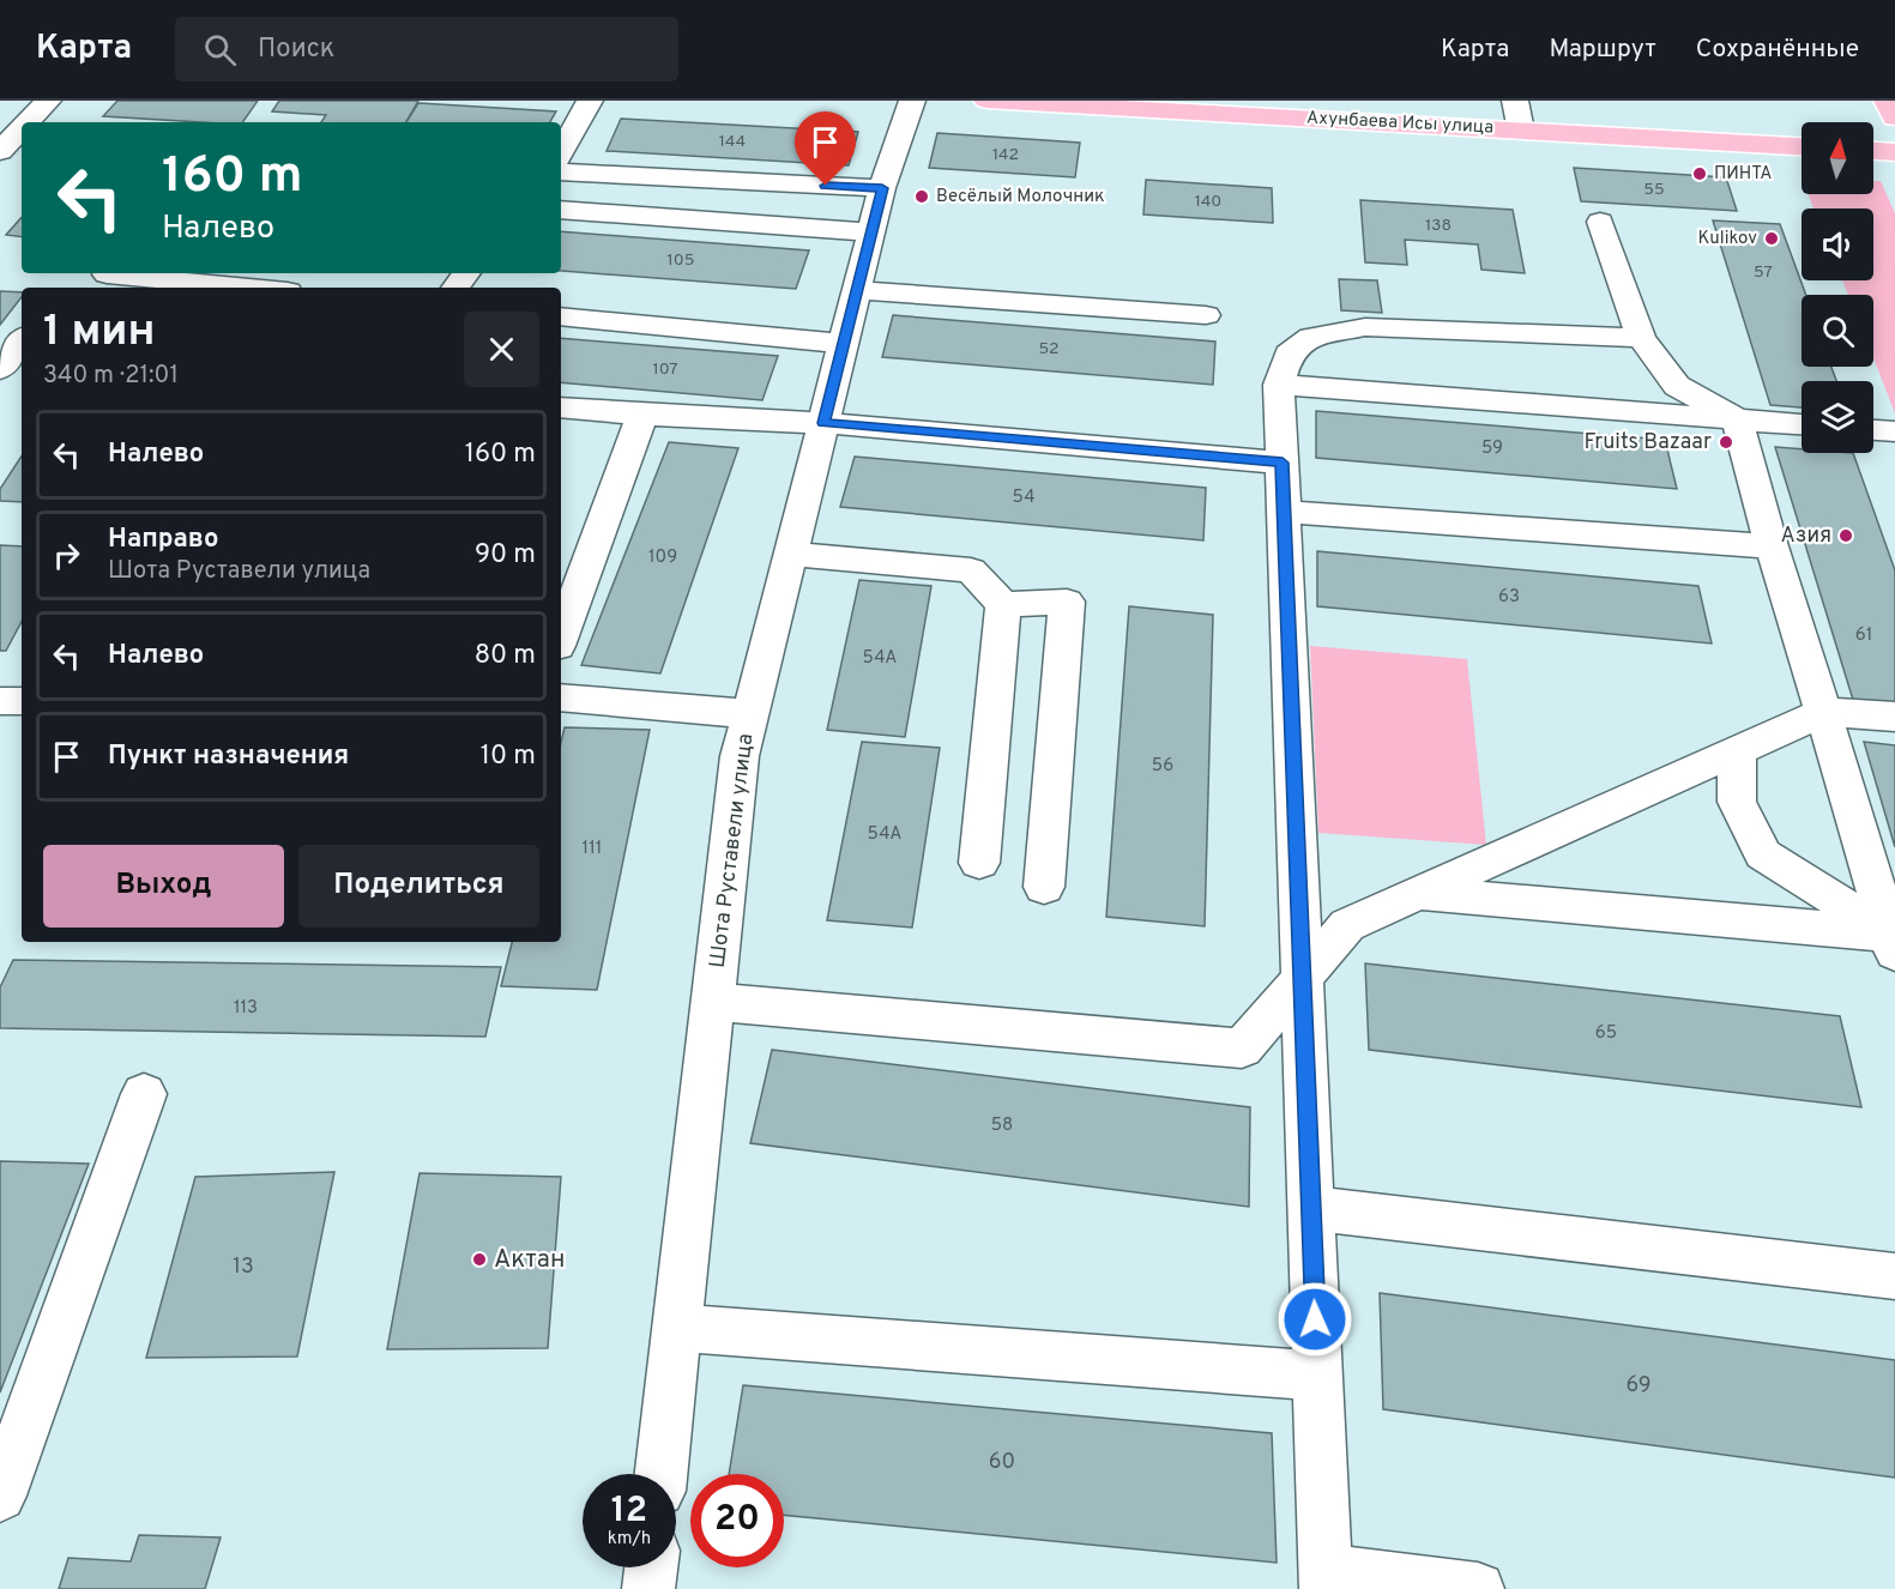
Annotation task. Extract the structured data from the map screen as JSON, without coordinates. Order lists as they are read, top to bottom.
{
  "streets": {
    "main road": ["Ахунбаева Исы улица"],
    "street": ["Шота Руставели улица"]
  },
  "places": [
    "ПИНТА",
    "Весёлый Молочник",
    "Kulikov",
    "Fruits Bazaar",
    "Азия",
    "Актан"
  ],
  "house_numbers": [
    "144",
    "142",
    "55",
    "140",
    "138",
    "105",
    "57",
    "52",
    "107",
    "59",
    "54",
    "109",
    "63",
    "61",
    "54А",
    "56",
    "54А",
    "111",
    "113",
    "65",
    "58",
    "13",
    "69",
    "60"
  ],
  "north": "top",
  "page": {
    "header": "Карта",
    "search": "Поиск",
    "nav": ["Карта", "Маршрут", "Сохранённые"],
    "turn": ["160 m", "Налево"],
    "heading": ["1 мин", "340 m · 21:01"],
    "list": [
      {
        "name": "Налево",
        "value": "160 m"
      },
      {
        "name": "Направо",
        "note": "Шота Руставели улица",
        "value": "90 m"
      },
      {
        "name": "Налево",
        "value": "80 m"
      },
      {
        "name": "Пункт назначения",
        "value": "10 m"
      }
    ],
    "buttons": ["Выход", "Поделиться"],
    "speed": "12 km/h",
    "limit": "20"
  }
}
